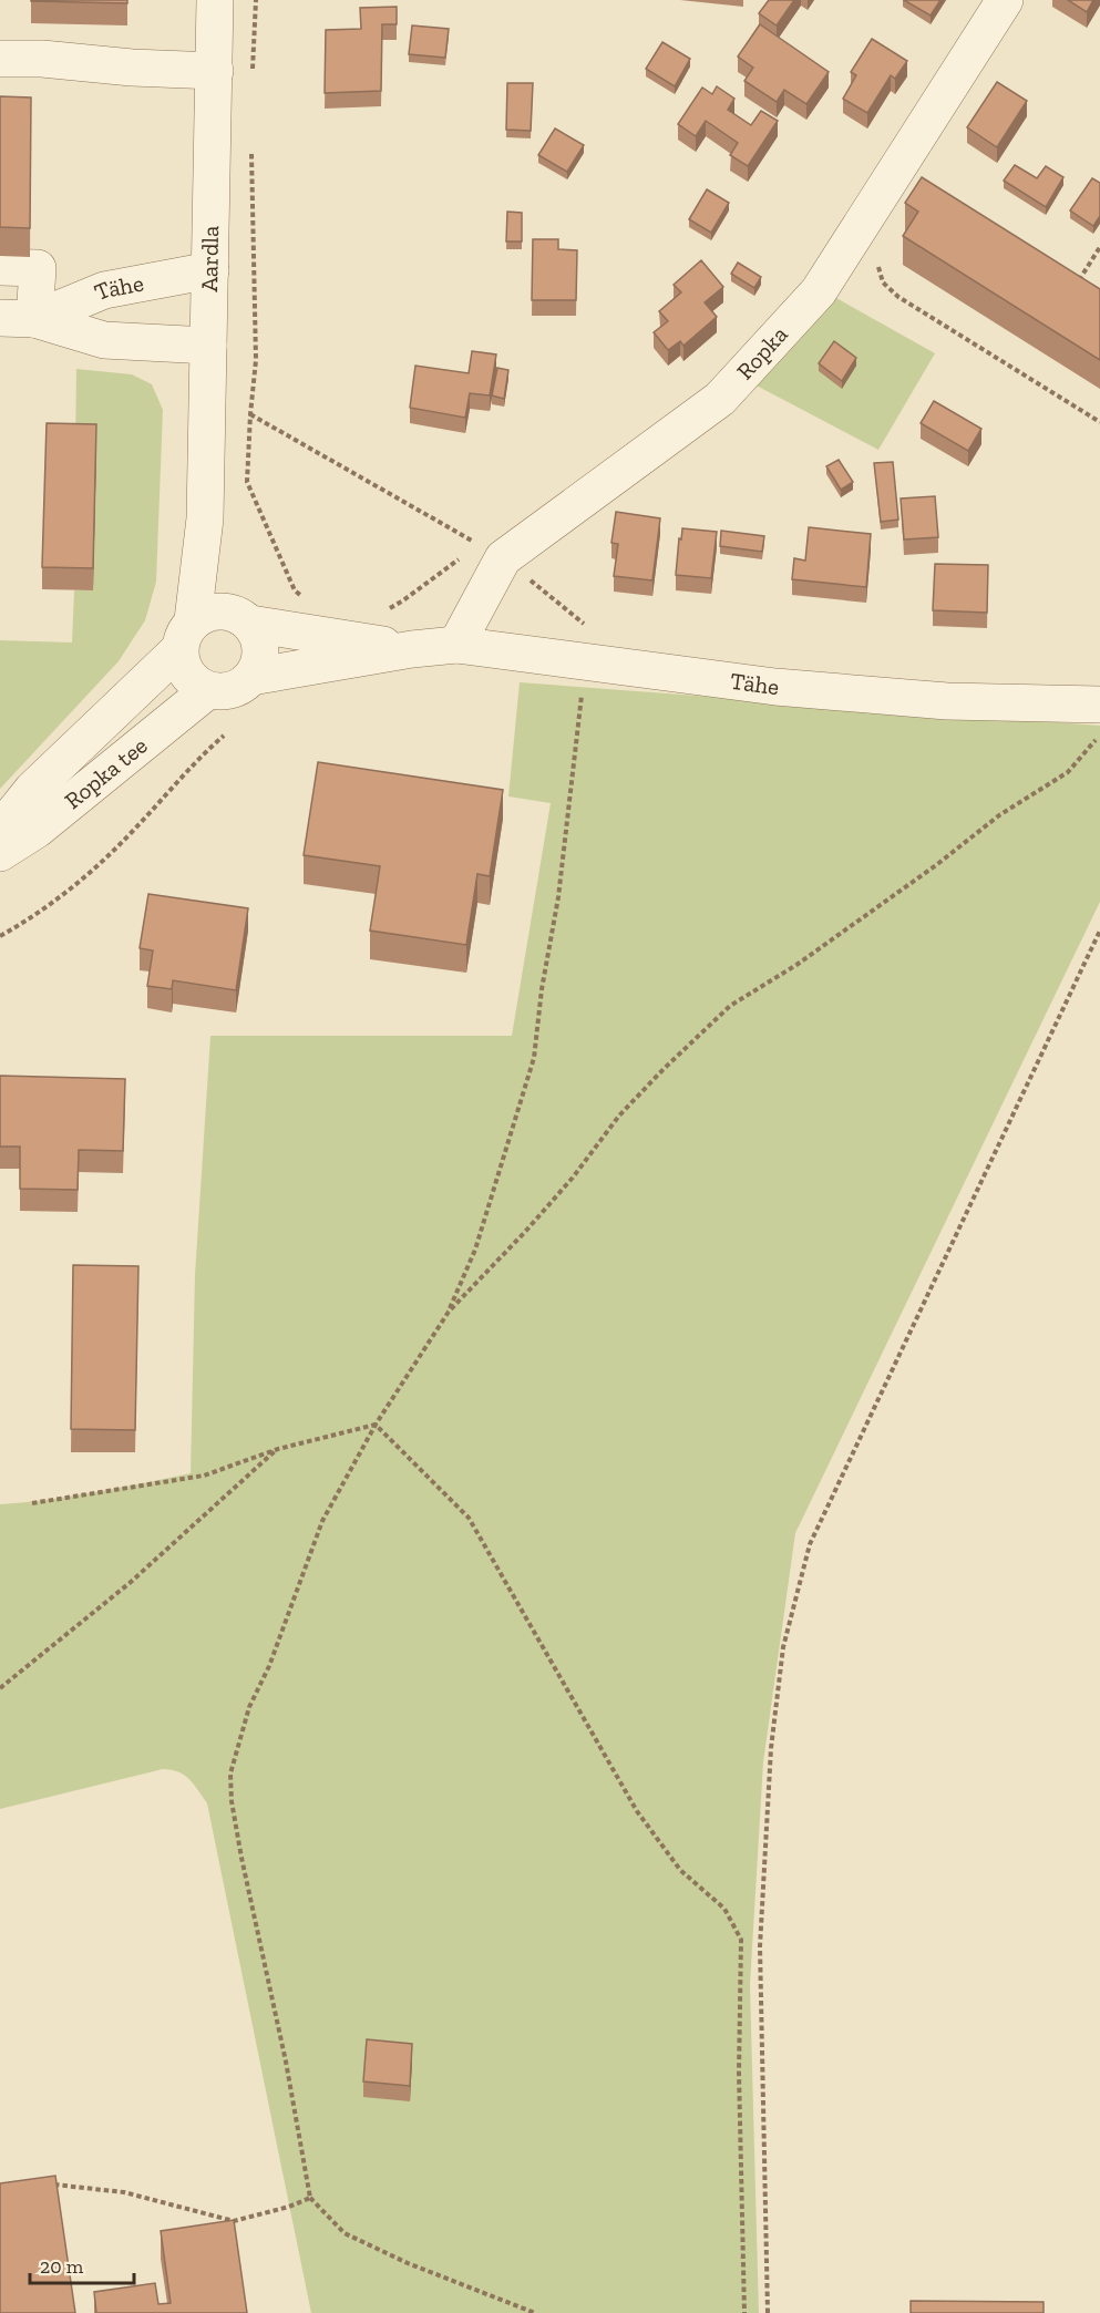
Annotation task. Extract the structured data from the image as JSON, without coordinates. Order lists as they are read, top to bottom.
{
  "streets": {
    "street": [
      "Aardla",
      "Tähe",
      "Ropka",
      "Ropka tee"
    ]
  },
  "crossings": [
    ["Aardla", "Tähe"],
    ["Aardla", "Ropka tee"],
    ["Tähe", "Ropka"],
    ["Tähe", "Ropka tee"]
  ],
  "scale_bar": "20 m"
}
